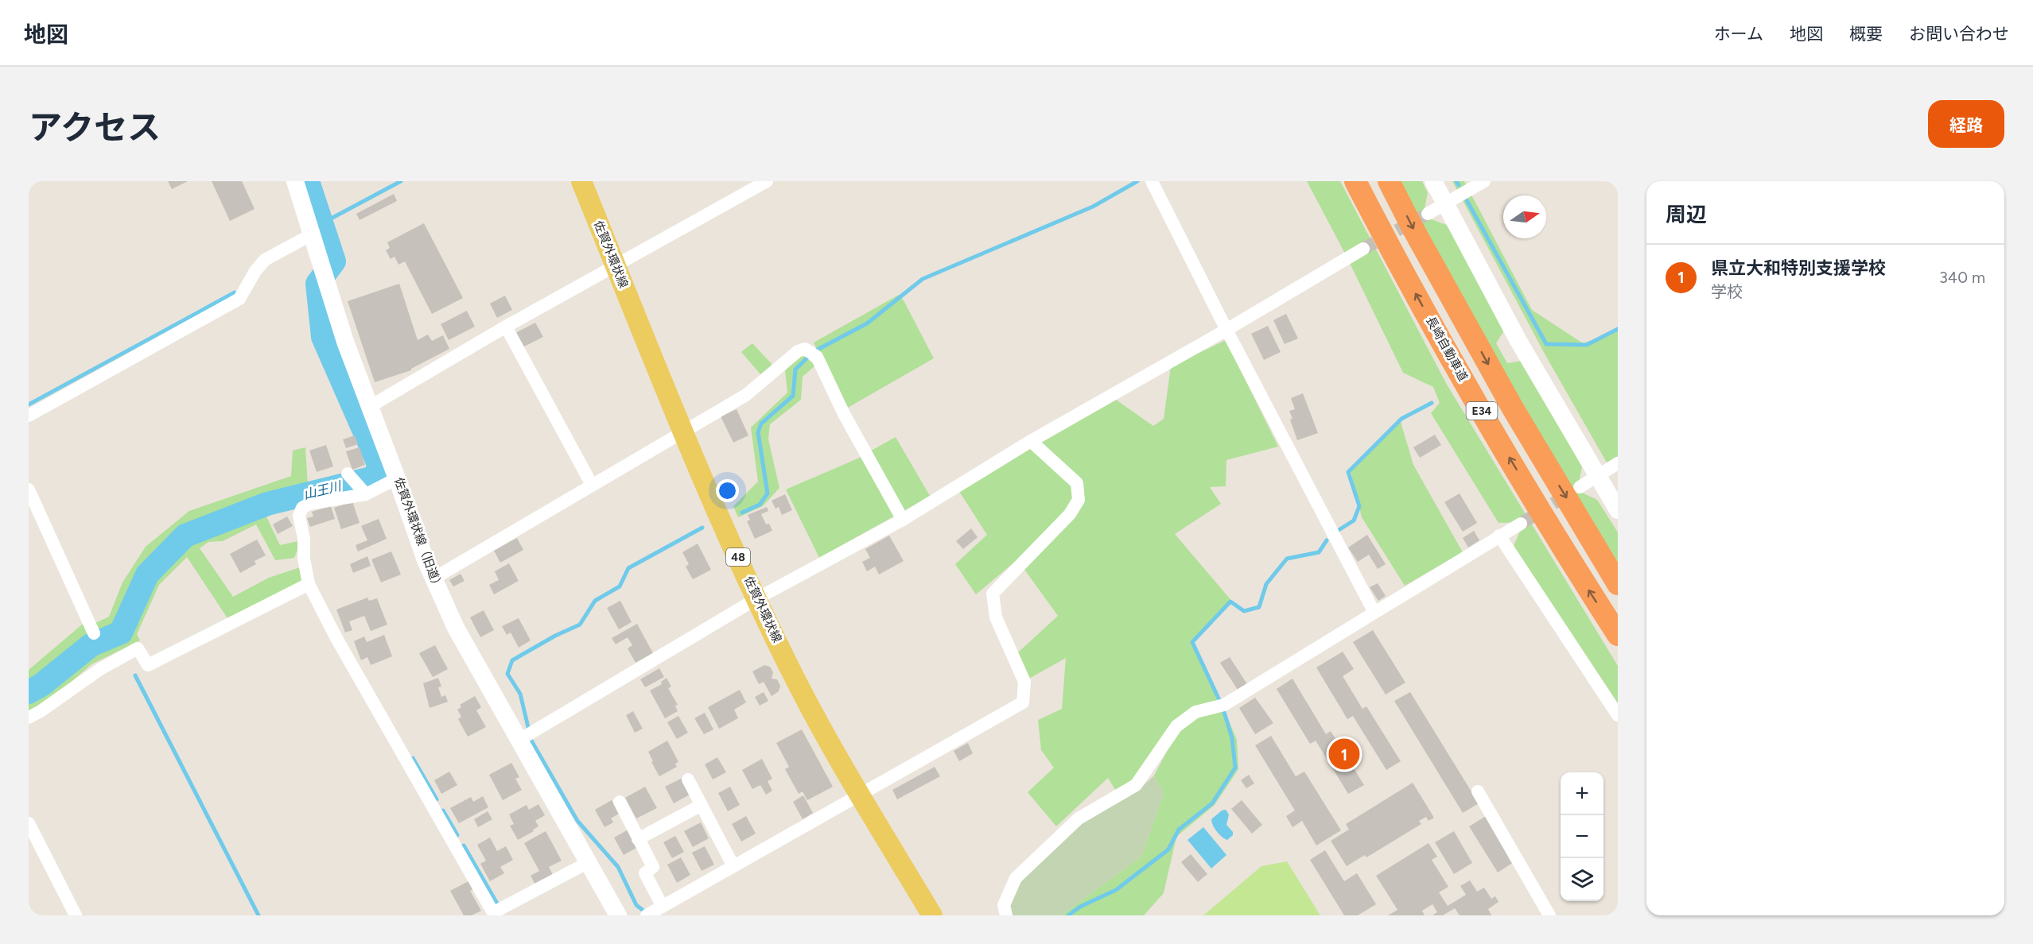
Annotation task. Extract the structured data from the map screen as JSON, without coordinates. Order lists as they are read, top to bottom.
{
  "streets": {
    "highway": ["長崎自動車道", "E34"],
    "main road": ["佐賀外環状線", "48"],
    "street": ["佐賀外環状線（旧道）"]
  },
  "water": ["山王川"],
  "north": "right",
  "page": {
    "header": "地図",
    "nav": [
      "ホーム",
      "地図",
      "概要",
      "お問い合わせ"
    ],
    "title": "アクセス",
    "buttons": "経路",
    "heading": "周辺",
    "list": [
      {
        "mark": "1",
        "name": "県立大和特別支援学校",
        "note": "学校",
        "value": "340 m"
      }
    ],
    "pins": "1",
    "map_buttons": ["+", "−"]
  }
}
